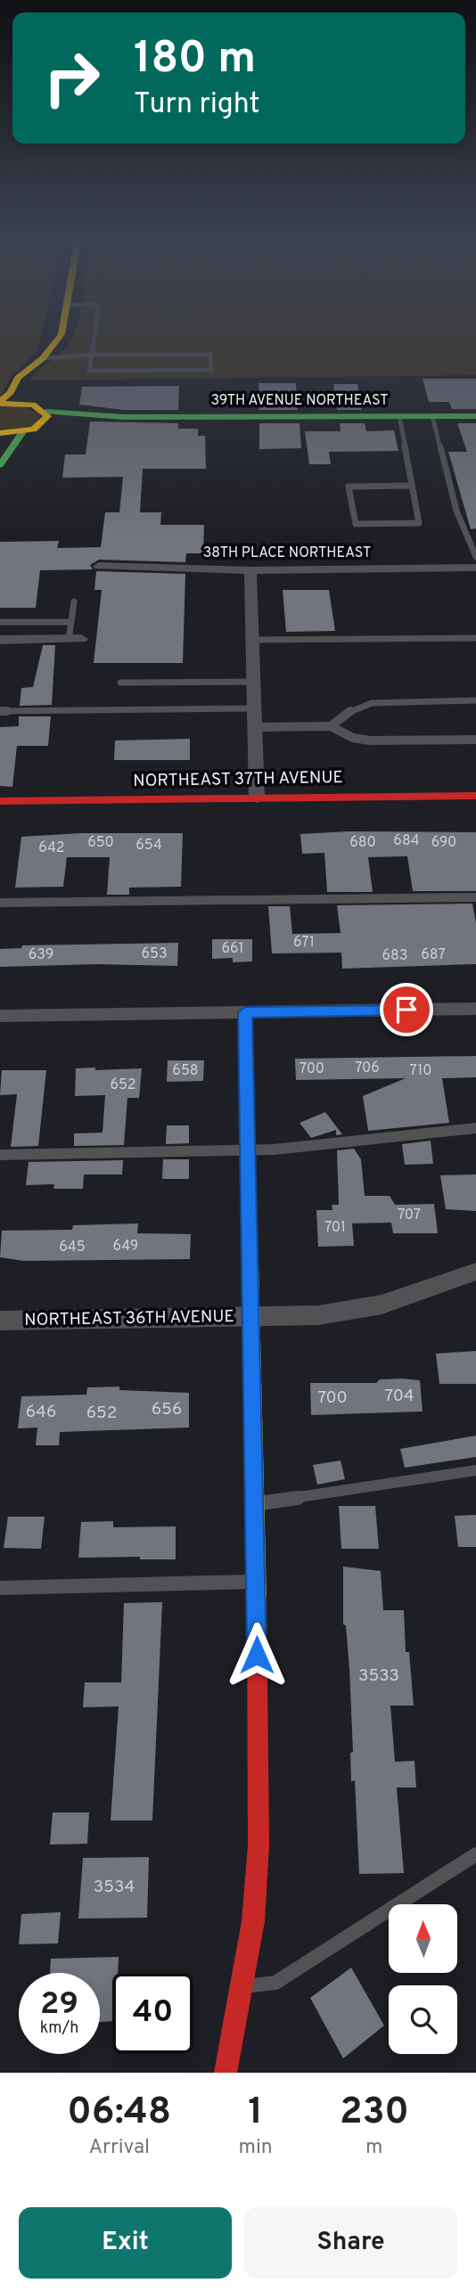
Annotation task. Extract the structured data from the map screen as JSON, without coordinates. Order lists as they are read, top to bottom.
{
  "streets": {
    "street": [
      "39TH AVENUE NORTHEAST",
      "38TH PLACE NORTHEAST",
      "NORTHEAST 37TH AVENUE",
      "NORTHEAST 36TH AVENUE"
    ]
  },
  "house_numbers": [
    "684",
    "650",
    "680",
    "690",
    "654",
    "642",
    "671",
    "661",
    "653",
    "639",
    "687",
    "683",
    "706",
    "700",
    "658",
    "710",
    "652",
    "707",
    "701",
    "649",
    "645",
    "704",
    "700",
    "656",
    "646",
    "652",
    "3533",
    "3534"
  ],
  "north": "top",
  "page": {
    "turn": ["180 m", "Turn right"],
    "speed": "29 km/h",
    "limit": "40",
    "eta": [
      "06:48",
      "Arrival",
      "1",
      "min",
      "230",
      "m"
    ],
    "buttons": ["Exit", "Share"]
  }
}
